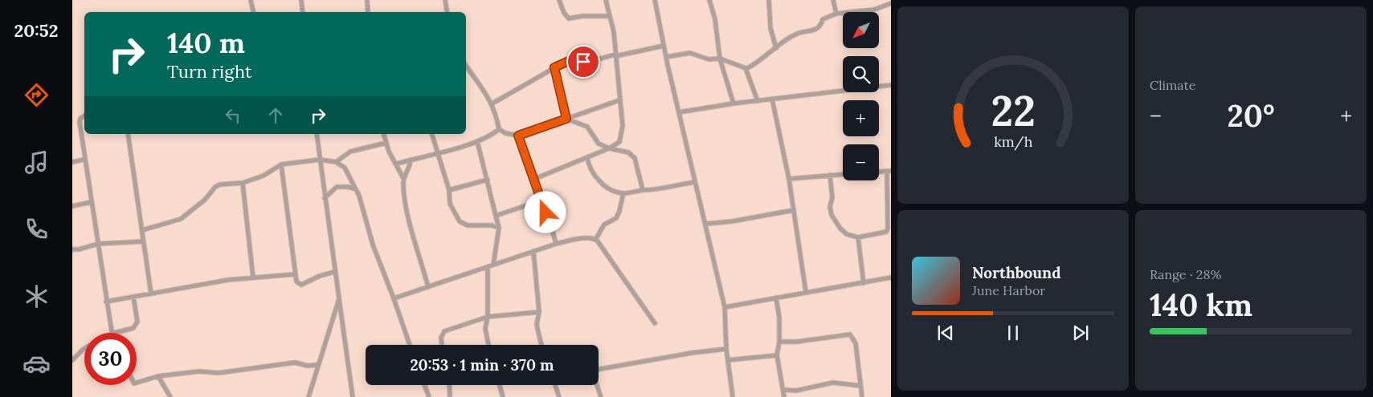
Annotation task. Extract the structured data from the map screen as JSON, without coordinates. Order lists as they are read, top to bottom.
{
  "north": "bottom left",
  "page": {
    "tabs": "20:52",
    "tile": [
      "Climate",
      ["Range · 28%", "140 km"]
    ],
    "map_buttons": ["+", "−"],
    "turn": ["140 m", "Turn right"],
    "heat": ["−", "20°", "+"],
    "song": ["Northbound", "June Harbor"],
    "limit": "30",
    "trip": "20:53 · 1 min · 370 m",
    "gauge": ["22", "km/h"]
  }
}
